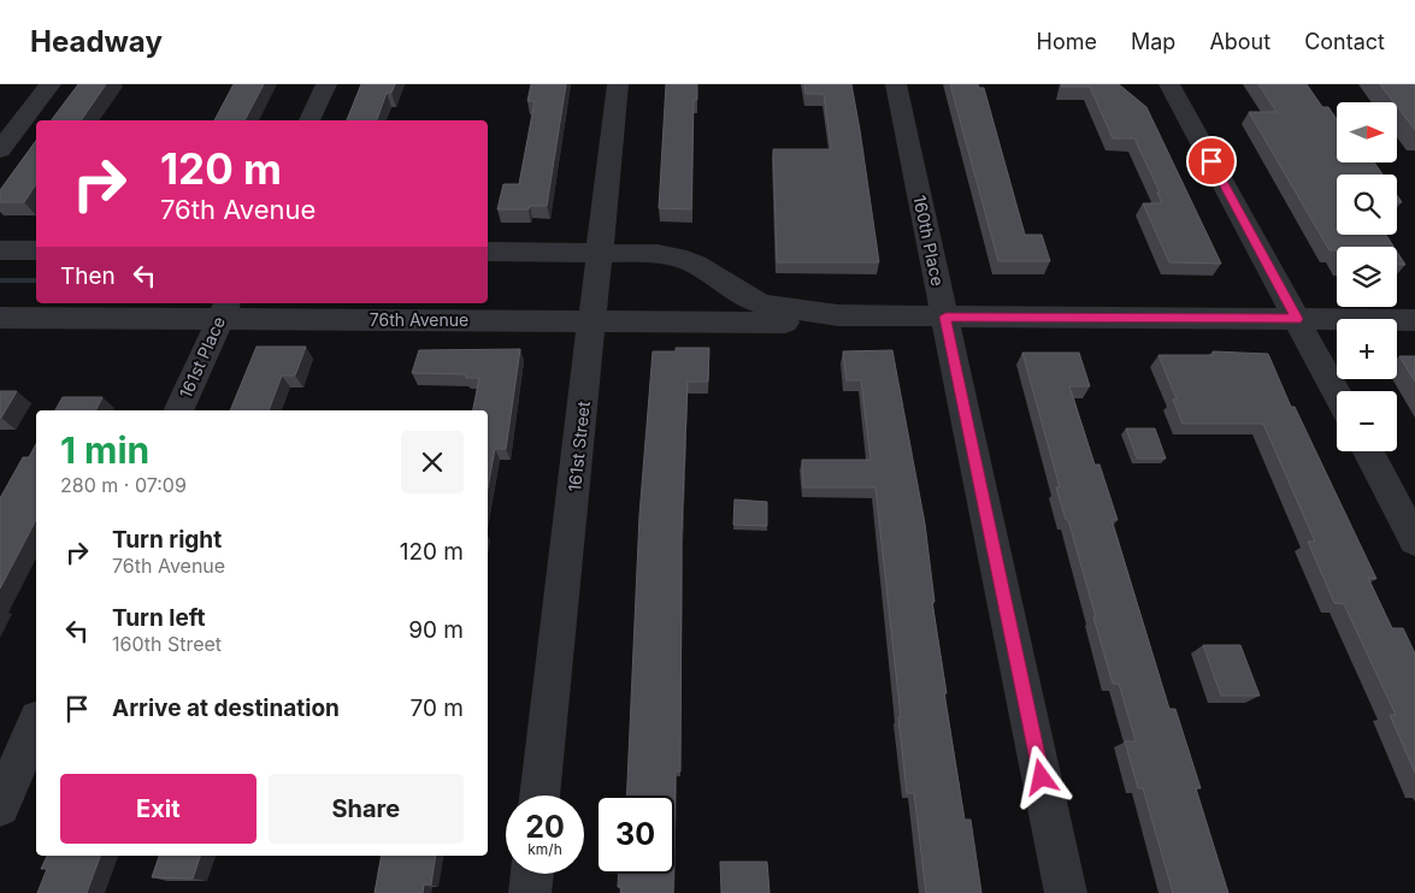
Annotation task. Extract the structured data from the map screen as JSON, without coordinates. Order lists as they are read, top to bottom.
{
  "streets": {
    "street": [
      "160th Place",
      "76th Avenue",
      "161st Place",
      "161st Street"
    ]
  },
  "crossings": [
    ["160th Place", "76th Avenue"],
    ["76th Avenue", "161st Place"],
    ["76th Avenue", "161st Street"]
  ],
  "north": "right",
  "page": {
    "header": "Headway",
    "nav": [
      "Home",
      "Map",
      "About",
      "Contact"
    ],
    "map_buttons": ["+", "−"],
    "turn": ["120 m", "76th Avenue"],
    "then": "Then",
    "heading": ["1 min", "280 m · 07:09"],
    "list": [
      {
        "name": "Turn right",
        "note": "76th Avenue",
        "value": "120 m"
      },
      {
        "name": "Turn left",
        "note": "160th Street",
        "value": "90 m"
      },
      {
        "name": "Arrive at destination",
        "value": "70 m"
      }
    ],
    "buttons": ["Exit", "Share"],
    "speed": "20 km/h",
    "limit": "30"
  }
}
